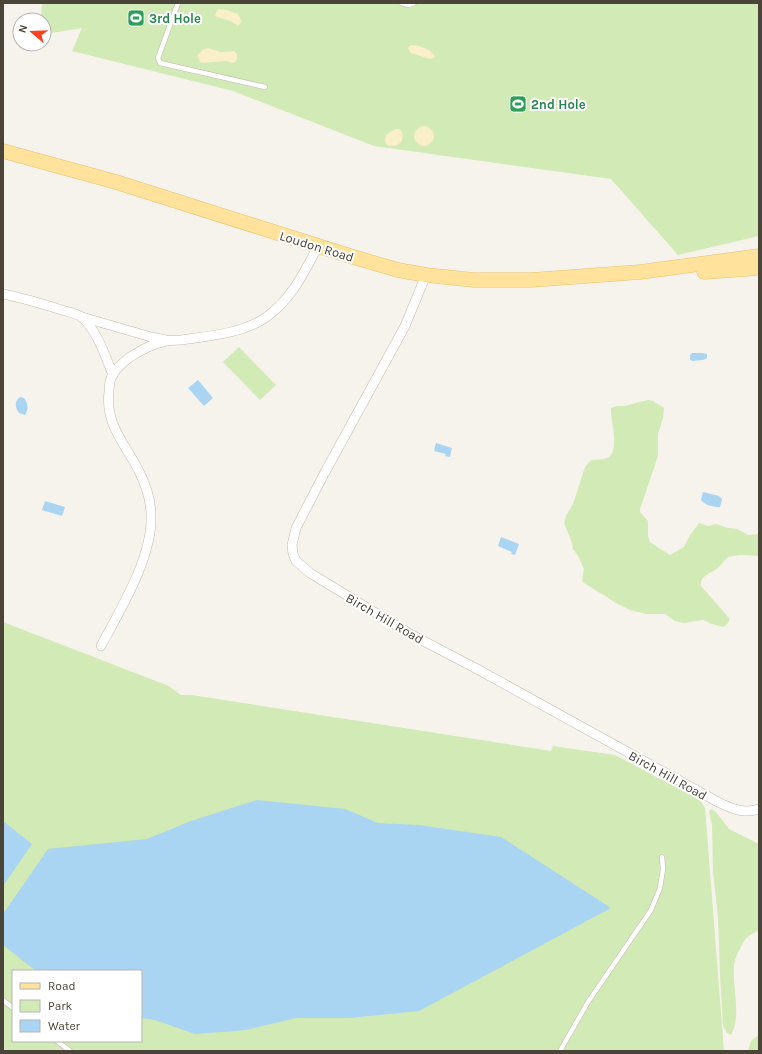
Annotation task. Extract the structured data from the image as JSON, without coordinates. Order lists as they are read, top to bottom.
{
  "streets": {
    "main road": ["Loudon Road"],
    "street": ["Birch Hill Road"]
  },
  "crossings": [
    ["Loudon Road", "Birch Hill Road"]
  ],
  "places": {
    "sports": ["3rd Hole", "2nd Hole"]
  },
  "legend": ["Road", "Park", "Water"],
  "north": "left"
}
